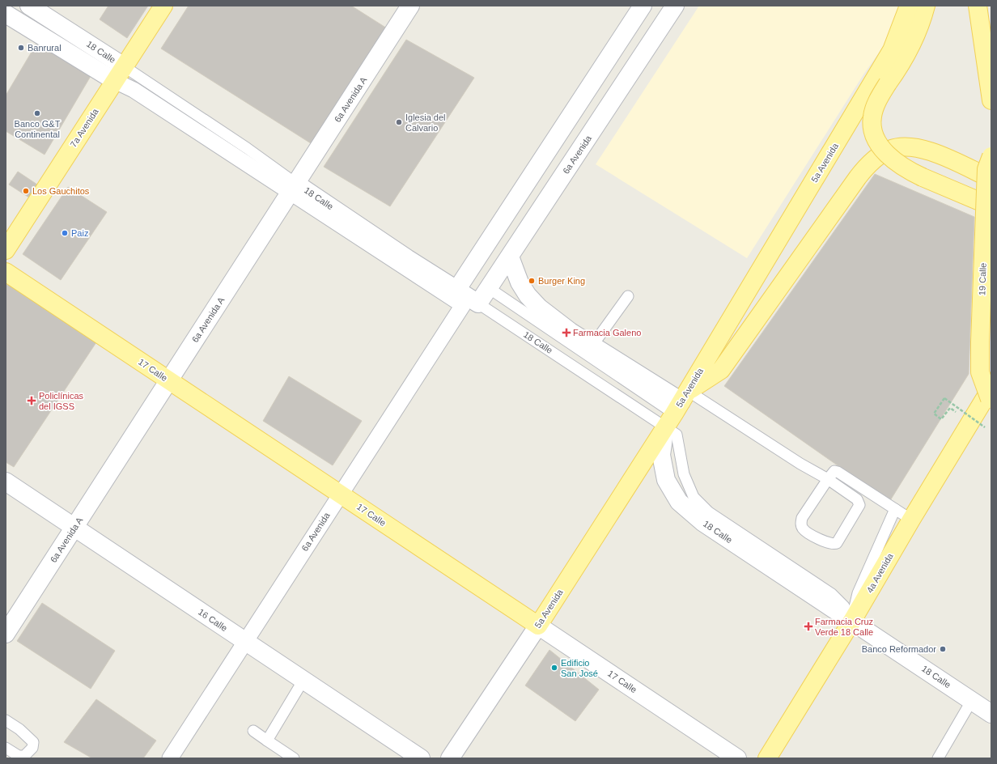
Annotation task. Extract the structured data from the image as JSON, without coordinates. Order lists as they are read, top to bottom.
{
  "streets": {
    "main road": [
      "7a Avenida",
      "5a Avenida",
      "19 Calle",
      "17 Calle",
      "4a Avenida"
    ],
    "street": [
      "18 Calle",
      "6a Avenida A",
      "6a Avenida",
      "16 Calle"
    ]
  },
  "crossings": [
    ["18 Calle", "6a Avenida A"],
    ["18 Calle", "7a Avenida"],
    ["18 Calle", "6a Avenida"],
    ["18 Calle", "5a Avenida"],
    ["18 Calle", "4a Avenida"],
    ["6a Avenida A", "17 Calle"],
    ["6a Avenida A", "16 Calle"],
    ["6a Avenida", "17 Calle"],
    ["6a Avenida", "16 Calle"],
    ["5a Avenida", "17 Calle"]
  ],
  "places": {
    "other": [
      "Banrural",
      "Banco G&T Continental",
      "Iglesia del Calvario",
      "Los Gauchitos",
      "Paiz",
      "Burger King",
      "Banco Reformador",
      "Edificio San José"
    ],
    "health": ["Farmacia Galeno", "Policlínicas del IGSS", "Farmacia Cruz Verde 18 Calle"]
  }
}
